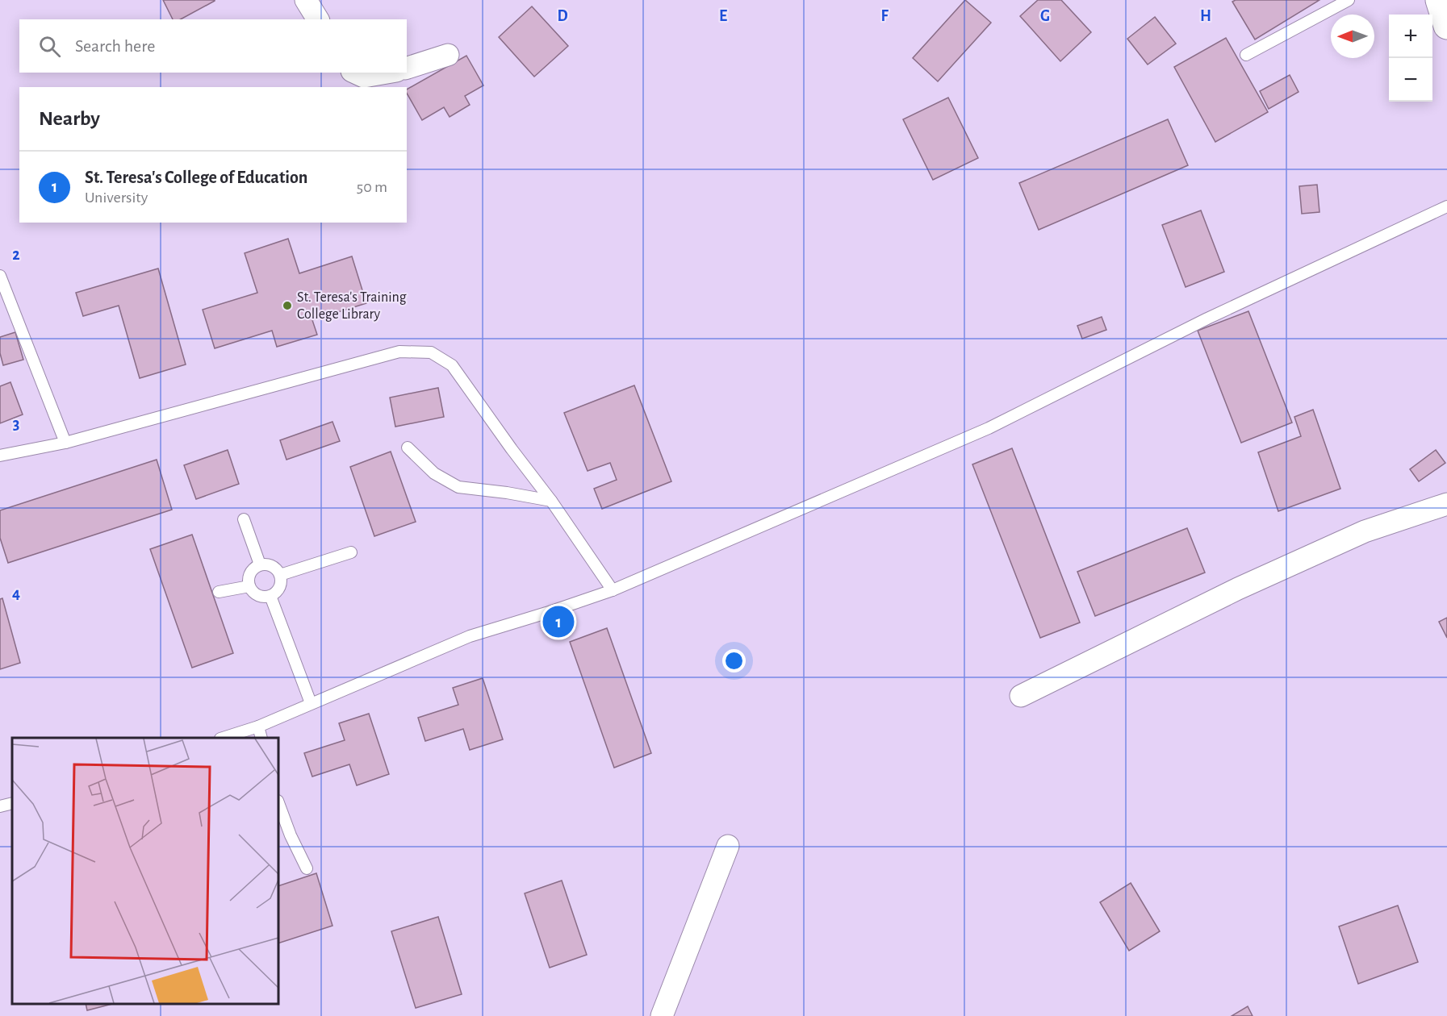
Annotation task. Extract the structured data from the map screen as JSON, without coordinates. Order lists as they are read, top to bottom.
{
  "places": ["St. Teresa's Training College Library"],
  "north": "left",
  "page": {
    "map_buttons": ["+", "−"],
    "search": "Search here",
    "heading": "Nearby",
    "list": [
      {
        "mark": "1",
        "name": "St. Teresa's College of Education",
        "note": "University",
        "value": "50 m"
      }
    ],
    "pins": "1"
  },
  "grid": {
    "columns": [
      "D",
      "E",
      "F",
      "G",
      "H"
    ],
    "rows": ["2", "3", "4"]
  }
}
